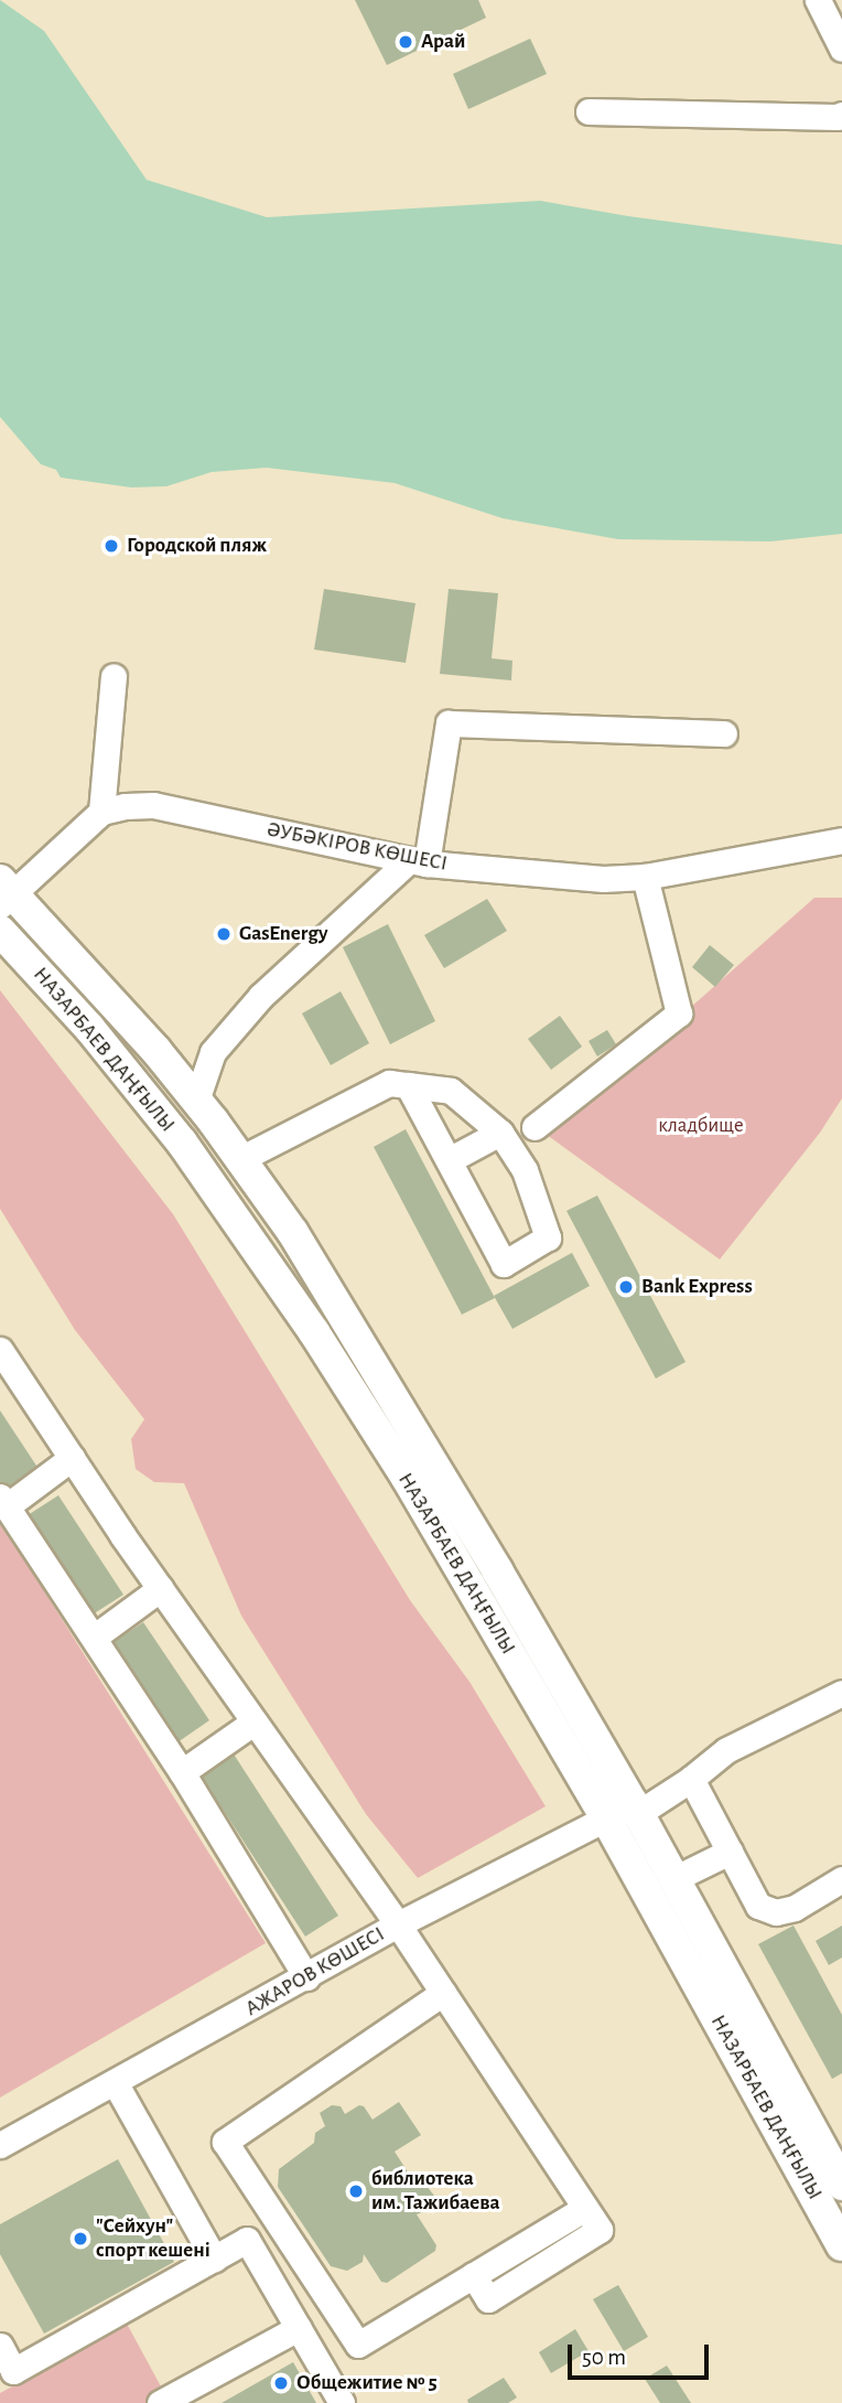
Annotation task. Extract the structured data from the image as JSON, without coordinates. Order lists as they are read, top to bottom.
{
  "streets": {
    "main road": ["НАЗАРБАЕВ ДАҢҒЫЛЫ"],
    "street": ["ӘУБӘКІРОВ КӨШЕСІ", "АЖАРОВ КӨШЕСІ"]
  },
  "crossings": [
    ["НАЗАРБАЕВ ДАҢҒЫЛЫ", "АЖАРОВ КӨШЕСІ"]
  ],
  "parks": ["кладбище"],
  "places": [
    "Арай",
    "Городской пляж",
    "GasEnergy",
    "Bank Express",
    "библиотека им. Тажибаева",
    "\"Сейхун\" спорт кешені",
    "Общежитие № 5"
  ],
  "scale_bar": "50 m"
}
